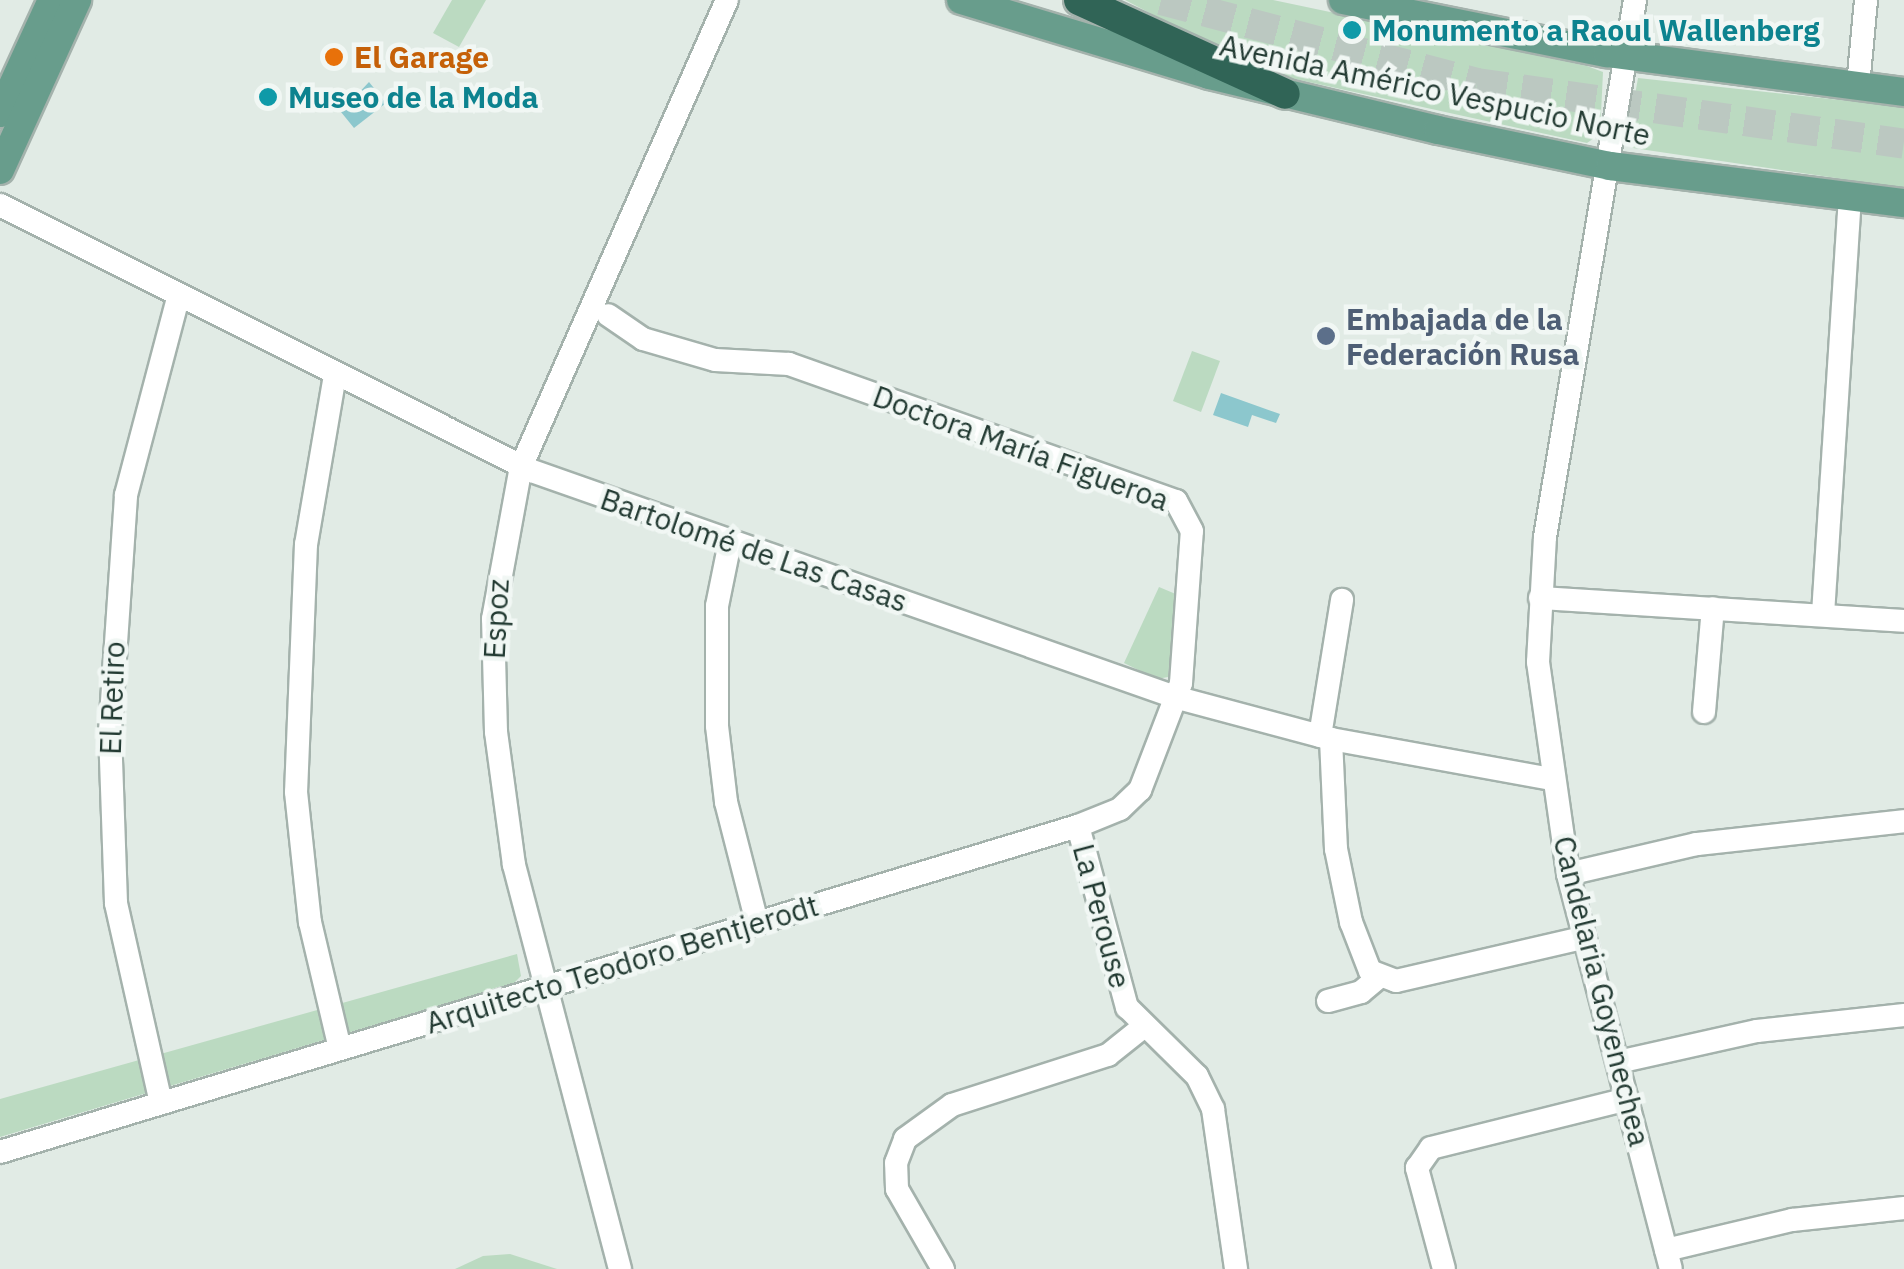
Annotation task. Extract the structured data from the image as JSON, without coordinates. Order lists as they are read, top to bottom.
{
  "streets": {
    "main road": ["Avenida Américo Vespucio Norte"],
    "street": [
      "Doctora María Figueroa",
      "Bartolomé de Las Casas",
      "Espoz",
      "El Retiro",
      "La Perouse",
      "Arquitecto Teodoro Bentjerodt",
      "Candelaria Goyenechea"
    ]
  },
  "crossings": [
    ["Avenida Américo Vespucio Norte", "Candelaria Goyenechea"],
    ["Doctora María Figueroa", "Bartolomé de Las Casas"],
    ["Doctora María Figueroa", "Espoz"],
    ["Doctora María Figueroa", "Arquitecto Teodoro Bentjerodt"],
    ["Bartolomé de Las Casas", "Espoz"],
    ["Bartolomé de Las Casas", "El Retiro"],
    ["Bartolomé de Las Casas", "Arquitecto Teodoro Bentjerodt"],
    ["Bartolomé de Las Casas", "Candelaria Goyenechea"],
    ["Espoz", "Arquitecto Teodoro Bentjerodt"],
    ["El Retiro", "Arquitecto Teodoro Bentjerodt"],
    ["La Perouse", "Arquitecto Teodoro Bentjerodt"]
  ],
  "places": [
    "Monumento a Raoul Wallenberg",
    "El Garage",
    "Museo de la Moda",
    "Embajada de la Federación Rusa"
  ]
}
